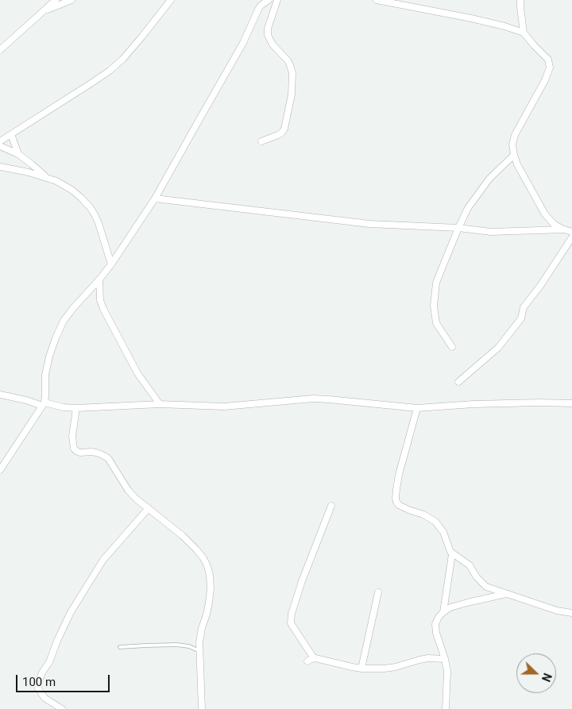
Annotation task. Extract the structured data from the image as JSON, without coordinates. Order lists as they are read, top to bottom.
{
  "scale_bar": "100 m",
  "north": "right"
}
